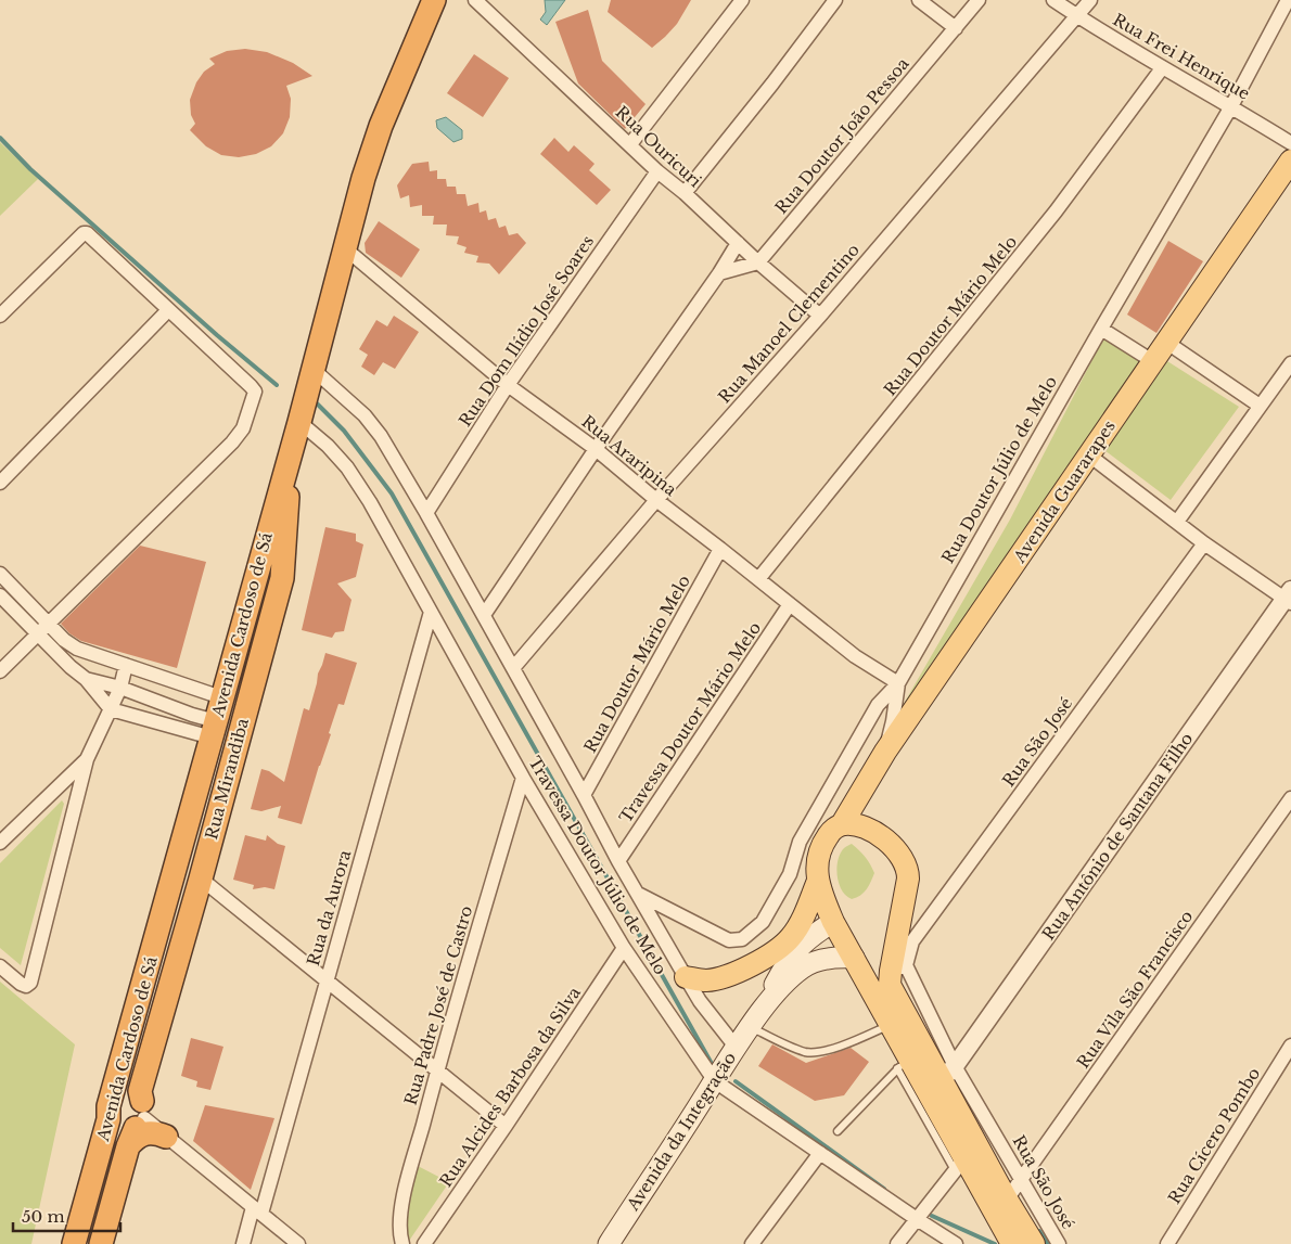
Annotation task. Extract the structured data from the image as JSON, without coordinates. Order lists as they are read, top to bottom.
{
  "streets": {
    "highway": ["Avenida Cardoso de Sá", "Rua Mirandiba"],
    "main road": ["Avenida Guararapes", "Avenida da Integração"],
    "street": [
      "Rua Frei Henrique",
      "Rua Doutor João Pessoa",
      "Rua Ouricuri",
      "Rua Doutor Mário Melo",
      "Rua Manoel Clementino",
      "Rua Dom Ilídio José Soares",
      "Rua Araripina",
      "Rua Doutor Júlio de Melo",
      "Travessa Doutor Mário Melo",
      "Rua São José",
      "Rua Antônio de Santana Filho",
      "Travessa Doutor Júlio de Melo",
      "Rua da Aurora",
      "Rua Vila São Francisco",
      "Rua Padre José de Castro",
      "Rua Alcides Barbosa da Silva",
      "Rua Cícero Pombo"
    ]
  },
  "crossings": [
    ["Rua Frei Henrique", "Rua Doutor Mário Melo"],
    ["Rua Frei Henrique", "Rua Manoel Clementino"],
    ["Rua Frei Henrique", "Rua Doutor Júlio de Melo"],
    ["Rua Doutor João Pessoa", "Rua Ouricuri"],
    ["Rua Ouricuri", "Rua Manoel Clementino"],
    ["Rua Ouricuri", "Rua Dom Ilídio José Soares"],
    ["Rua Doutor Mário Melo", "Rua Araripina"],
    ["Rua Doutor Mário Melo", "Travessa Doutor Júlio de Melo"],
    ["Rua Manoel Clementino", "Rua Araripina"],
    ["Rua Manoel Clementino", "Travessa Doutor Júlio de Melo"],
    ["Rua Dom Ilídio José Soares", "Rua Araripina"],
    ["Rua Dom Ilídio José Soares", "Travessa Doutor Júlio de Melo"],
    ["Rua Araripina", "Rua Doutor Júlio de Melo"],
    ["Rua Araripina", "Avenida Cardoso de Sá"],
    ["Rua Araripina", "Travessa Doutor Mário Melo"],
    ["Rua Doutor Júlio de Melo", "Travessa Doutor Júlio de Melo"],
    ["Avenida Cardoso de Sá", "Rua Mirandiba"],
    ["Avenida Cardoso de Sá", "Travessa Doutor Júlio de Melo"],
    ["Travessa Doutor Mário Melo", "Travessa Doutor Júlio de Melo"],
    ["Rua São José", "Rua Antônio de Santana Filho"],
    ["Rua São José", "Rua Vila São Francisco"],
    ["Travessa Doutor Júlio de Melo", "Rua da Aurora"],
    ["Travessa Doutor Júlio de Melo", "Rua Padre José de Castro"],
    ["Travessa Doutor Júlio de Melo", "Rua Alcides Barbosa da Silva"],
    ["Travessa Doutor Júlio de Melo", "Avenida da Integração"]
  ],
  "scale_bar": "50 m"
}
